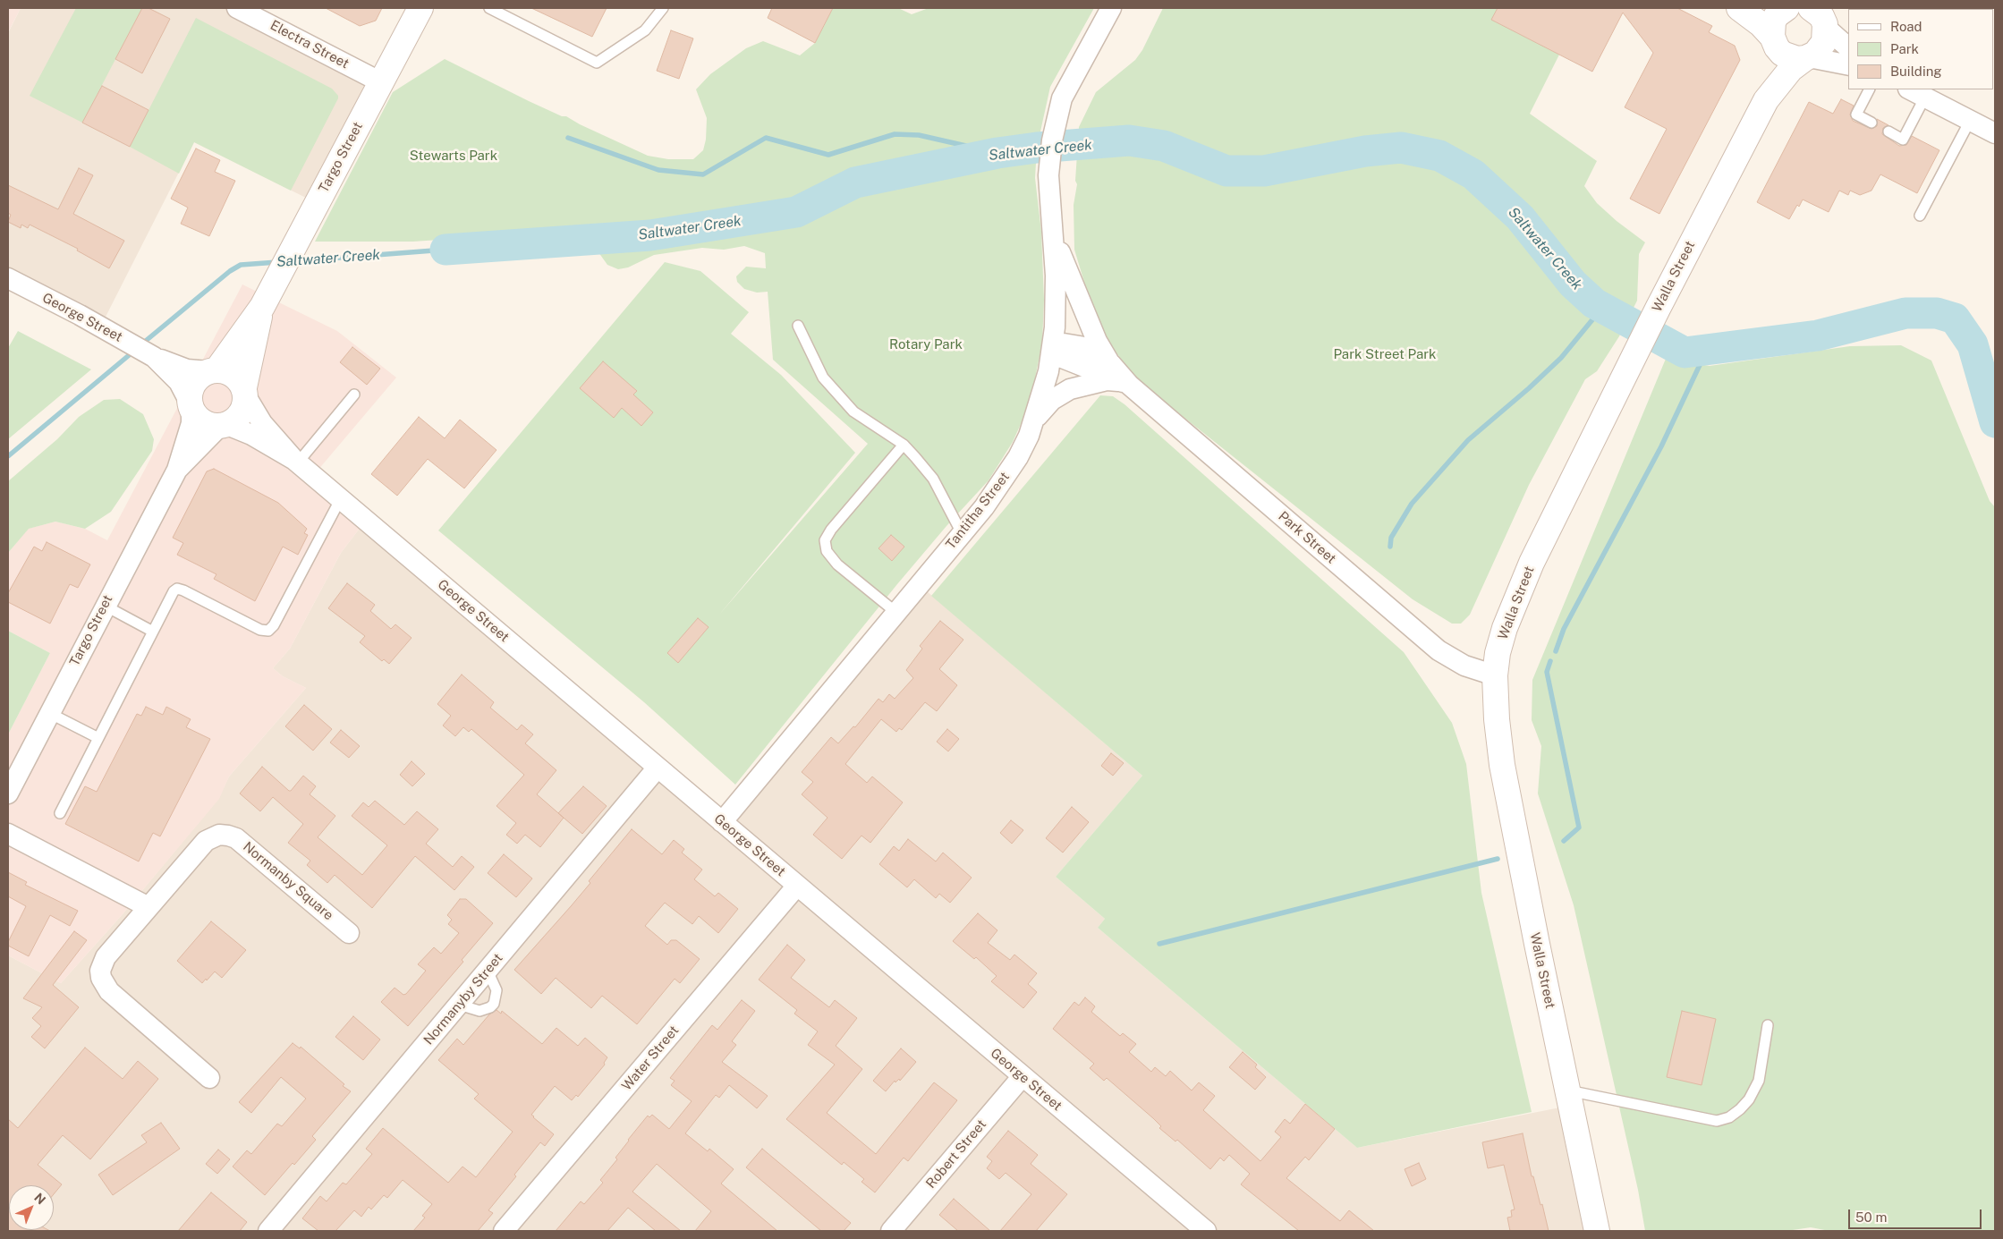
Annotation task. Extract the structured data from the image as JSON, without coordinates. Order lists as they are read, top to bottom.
{
  "streets": {
    "street": [
      "Electra Street",
      "Targo Street",
      "Walla Street",
      "George Street",
      "Tantitha Street",
      "Park Street",
      "Normanby Square",
      "Normanyby Street",
      "Water Street",
      "Robert Street"
    ]
  },
  "crossings": [
    ["Electra Street", "Targo Street"],
    ["Targo Street", "George Street"],
    ["Walla Street", "Park Street"],
    ["George Street", "Tantitha Street"],
    ["George Street", "Normanyby Street"],
    ["George Street", "Water Street"],
    ["George Street", "Robert Street"],
    ["Tantitha Street", "Park Street"]
  ],
  "water": ["Saltwater Creek"],
  "parks": ["Stewarts Park", "Rotary Park", "Park Street Park"],
  "legend": ["Road", "Park", "Building"],
  "scale_bar": "50 m",
  "north": "top right"
}
